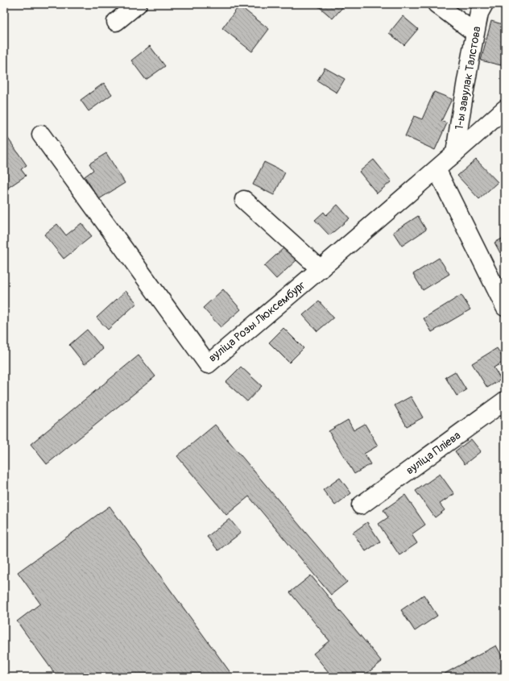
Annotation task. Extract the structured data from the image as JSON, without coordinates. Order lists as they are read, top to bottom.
{
  "streets": {
    "street": ["1-ы завулак Талстова", "вуліца Розы Люксембург", "вуліца Пліева"]
  },
  "crossings": [
    ["1-ы завулак Талстова", "вуліца Розы Люксембург"]
  ]
}
